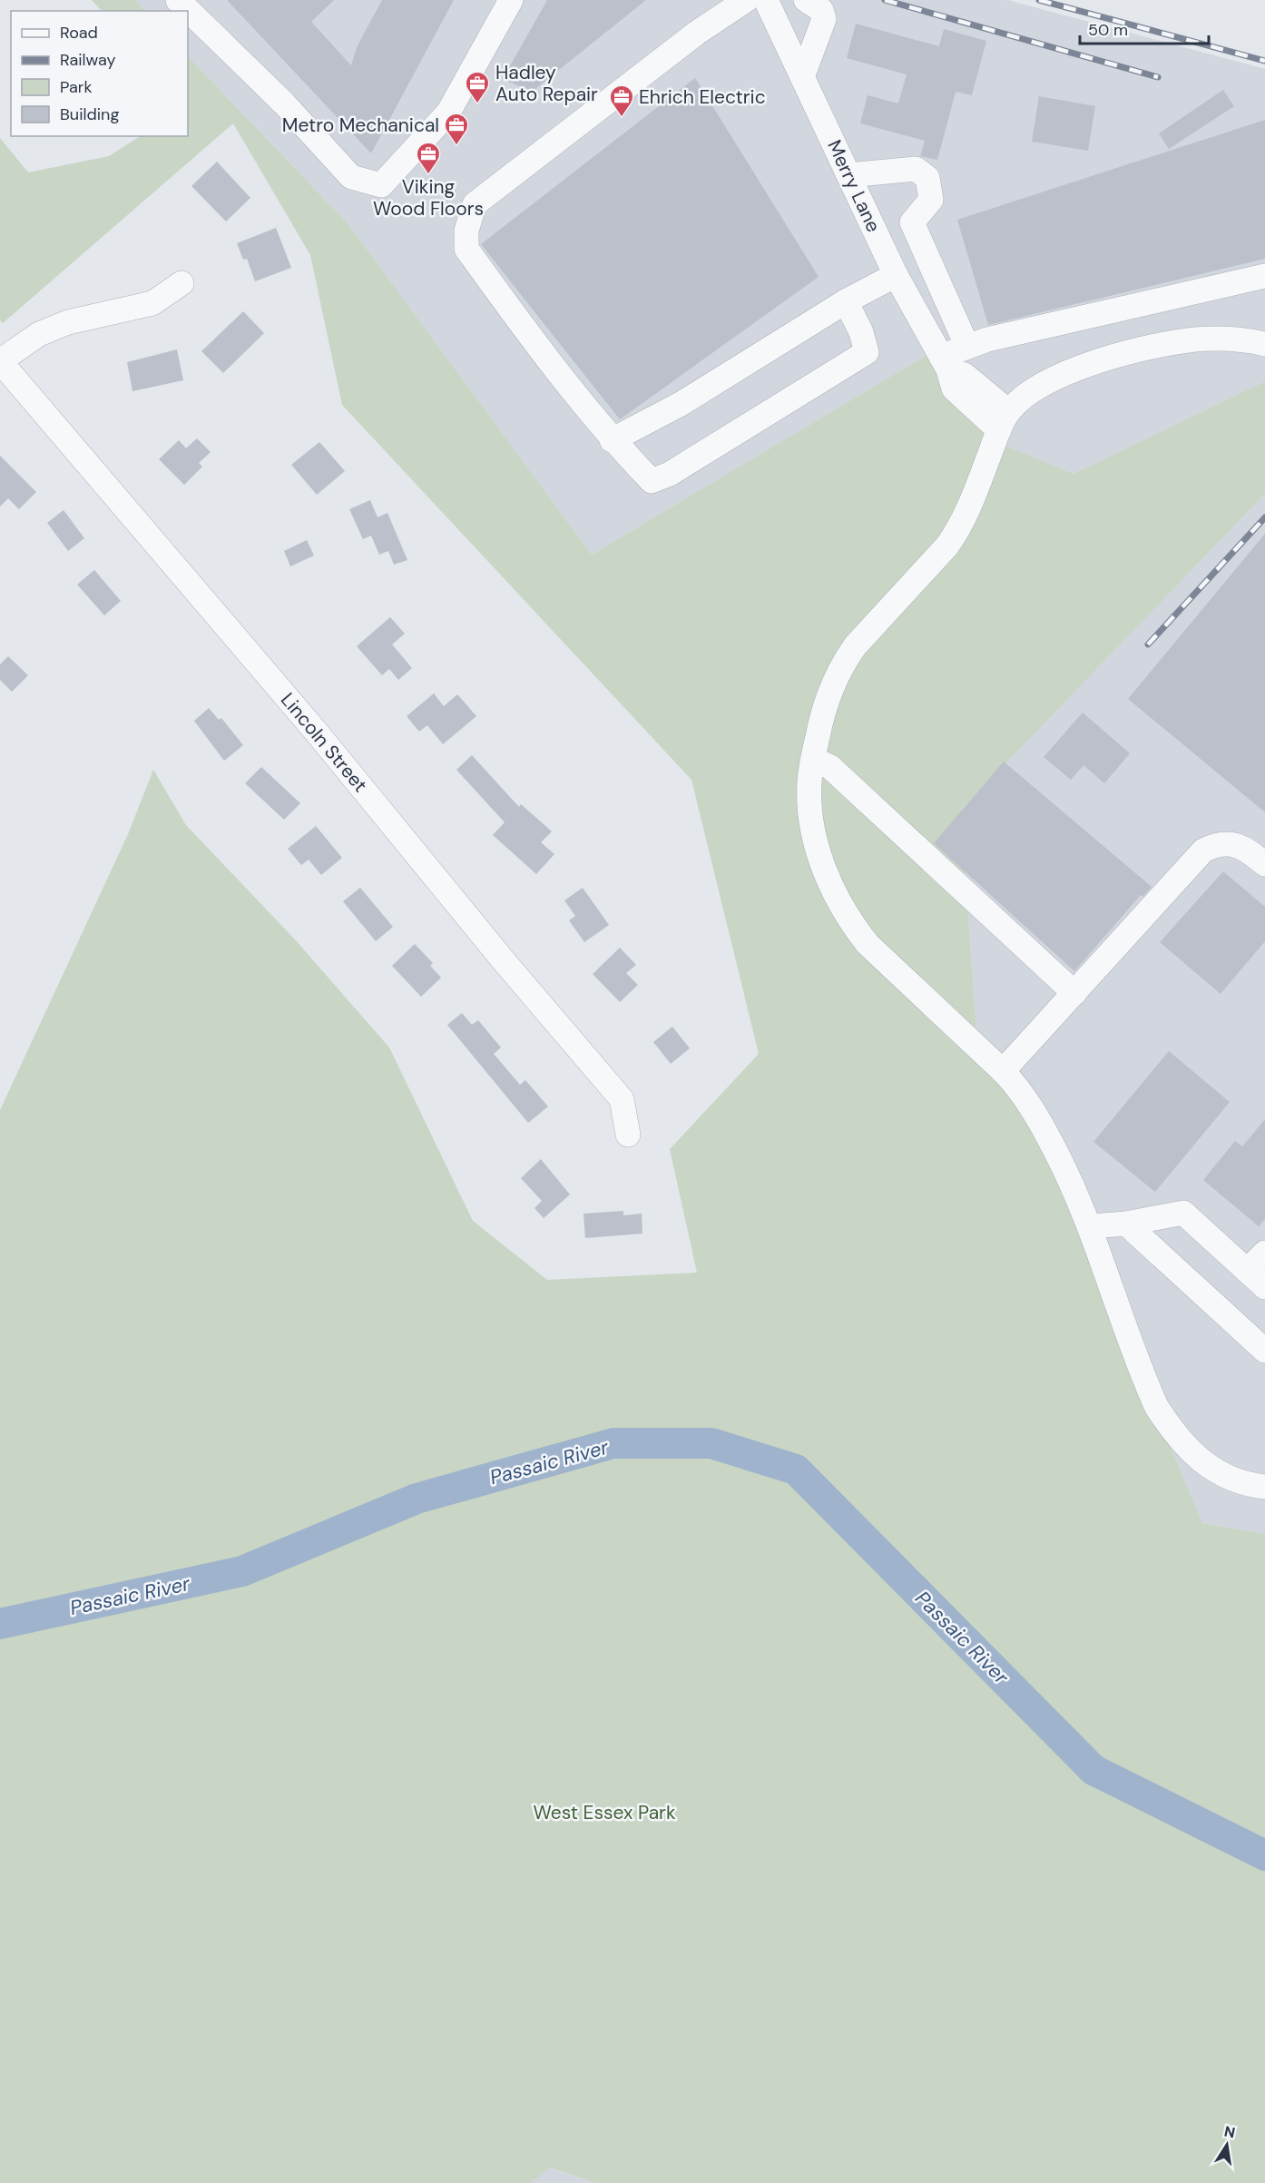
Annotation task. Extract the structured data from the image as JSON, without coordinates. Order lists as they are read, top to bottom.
{
  "streets": {
    "street": ["Merry Lane", "Lincoln Street"]
  },
  "water": ["Passaic River"],
  "parks": ["West Essex Park"],
  "places": {
    "office": [
      "Hadley Auto Repair",
      "Ehrich Electric",
      "Metro Mechanical",
      "Viking Wood Floors"
    ]
  },
  "legend": [
    "Road",
    "Railway",
    "Park",
    "Building"
  ],
  "scale_bar": "50 m",
  "north": "top"
}
